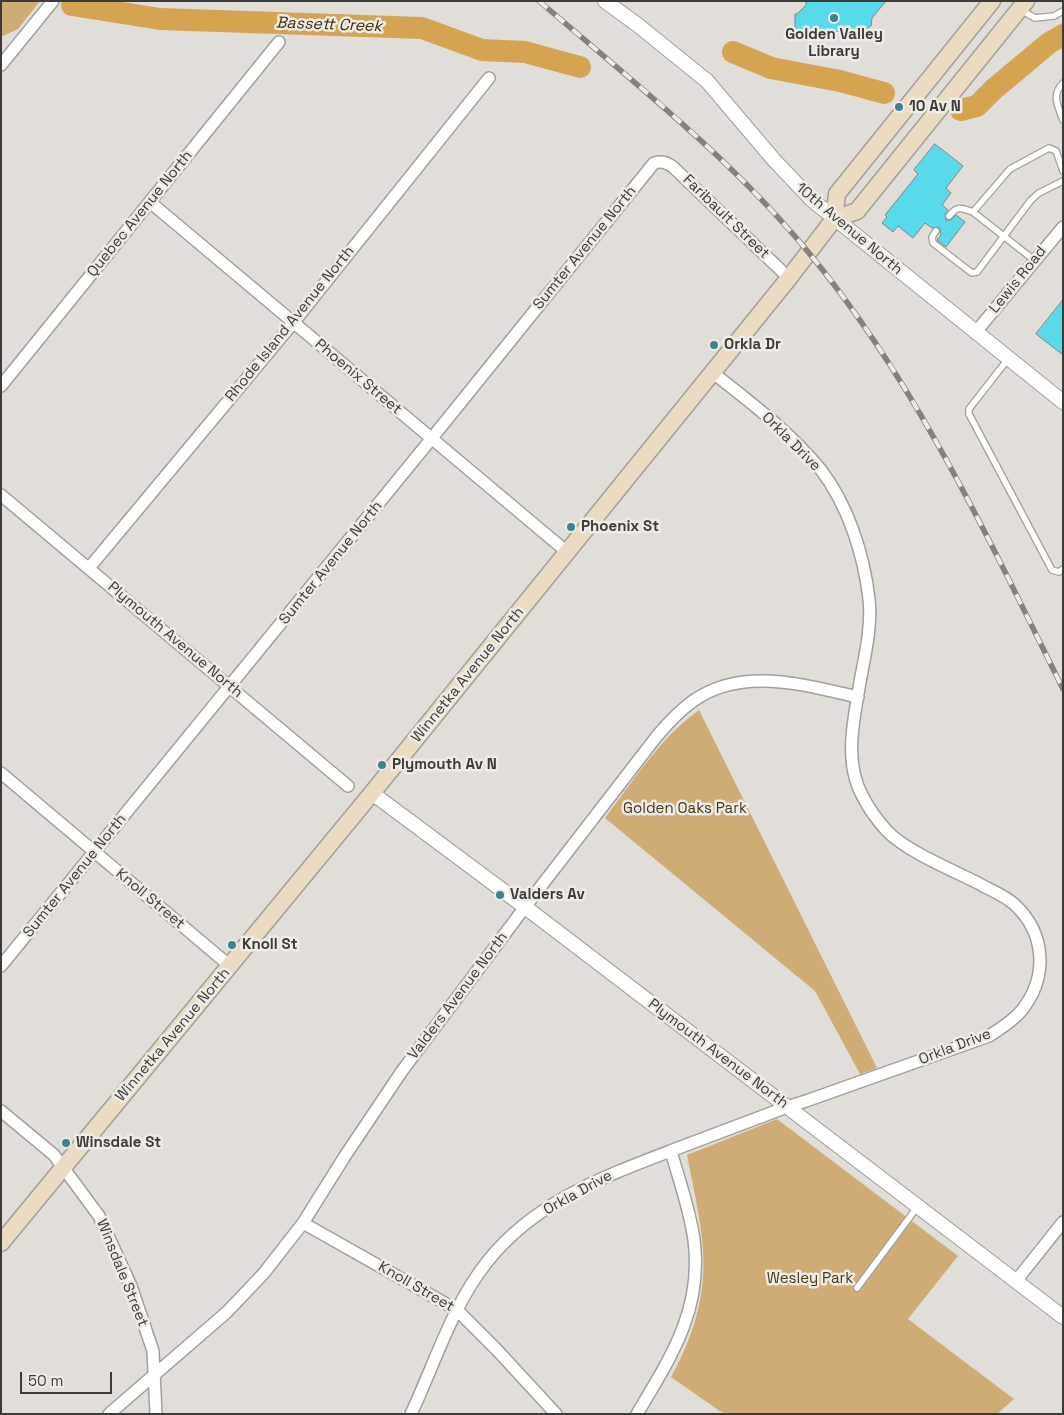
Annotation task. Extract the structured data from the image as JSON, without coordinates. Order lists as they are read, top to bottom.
{
  "streets": {
    "main road": ["Winnetka Avenue North"],
    "street": [
      "Quebec Avenue North",
      "Faribault Street",
      "10th Avenue North",
      "Sumter Avenue North",
      "Lewis Road",
      "Rhode Island Avenue North",
      "Phoenix Street",
      "Orkla Drive",
      "Plymouth Avenue North",
      "Knoll Street",
      "Valders Avenue North",
      "Winsdale Street"
    ]
  },
  "crossings": [
    ["Quebec Avenue North", "Phoenix Street"],
    ["Faribault Street", "Sumter Avenue North"],
    ["Faribault Street", "Winnetka Avenue North"],
    ["10th Avenue North", "Lewis Road"],
    ["10th Avenue North", "Winnetka Avenue North"],
    ["Sumter Avenue North", "Phoenix Street"],
    ["Sumter Avenue North", "Plymouth Avenue North"],
    ["Sumter Avenue North", "Knoll Street"],
    ["Rhode Island Avenue North", "Phoenix Street"],
    ["Rhode Island Avenue North", "Plymouth Avenue North"],
    ["Phoenix Street", "Winnetka Avenue North"],
    ["Orkla Drive", "Plymouth Avenue North"],
    ["Orkla Drive", "Winnetka Avenue North"],
    ["Orkla Drive", "Knoll Street"],
    ["Orkla Drive", "Valders Avenue North"],
    ["Plymouth Avenue North", "Winnetka Avenue North"],
    ["Plymouth Avenue North", "Valders Avenue North"],
    ["Winnetka Avenue North", "Knoll Street"],
    ["Winnetka Avenue North", "Winsdale Street"],
    ["Knoll Street", "Valders Avenue North"],
    ["Valders Avenue North", "Winsdale Street"]
  ],
  "water": ["Bassett Creek"],
  "parks": ["Golden Oaks Park", "Wesley Park"],
  "places": [
    "Golden Valley Library",
    "10 Av N",
    "Orkla Dr",
    "Phoenix St",
    "Plymouth Av N",
    "Valders Av",
    "Knoll St",
    "Winsdale St"
  ],
  "scale_bar": "50 m"
}
